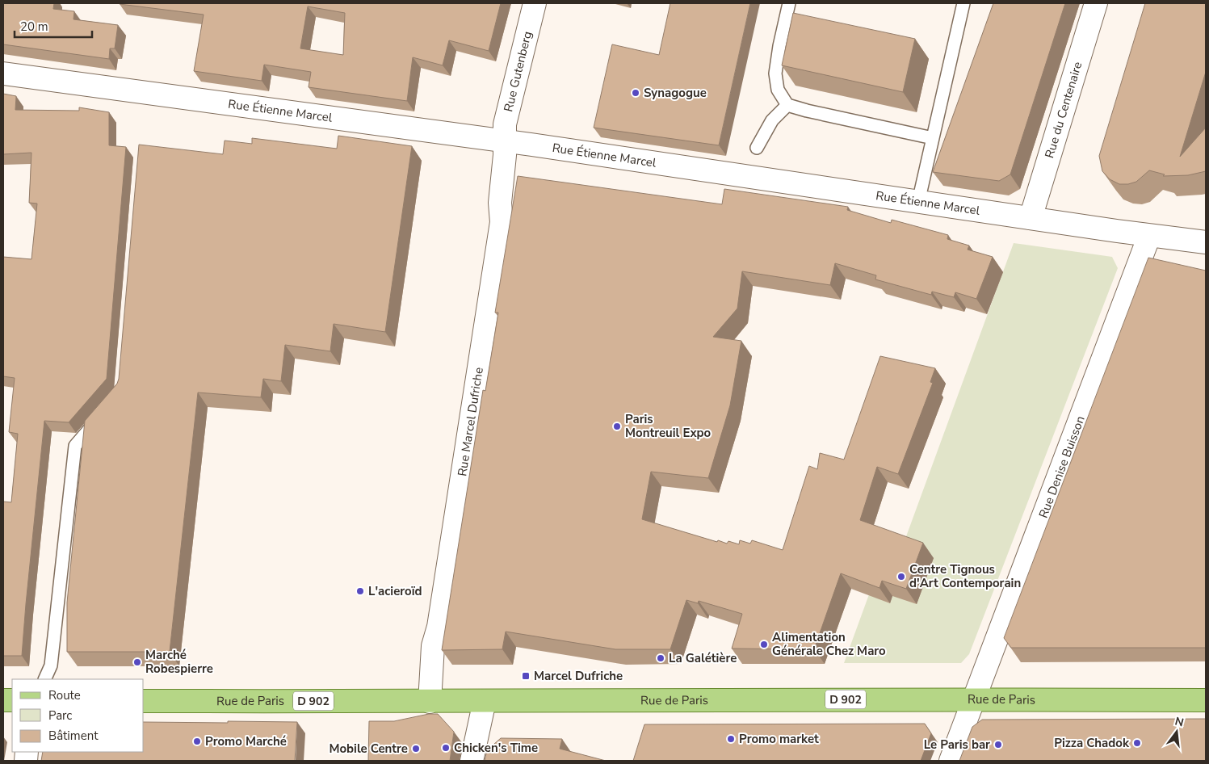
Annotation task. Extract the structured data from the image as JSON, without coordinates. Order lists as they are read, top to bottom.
{
  "streets": {
    "main road": ["Rue de Paris", "D 902"],
    "street": [
      "Rue Gutenberg",
      "Rue Étienne Marcel",
      "Rue du Centenaire",
      "Rue Marcel Dufriche",
      "Rue Denise Buisson"
    ]
  },
  "crossings": [
    ["Rue Gutenberg", "Rue Étienne Marcel"],
    ["Rue Gutenberg", "Rue Marcel Dufriche"],
    ["Rue Étienne Marcel", "Rue du Centenaire"],
    ["Rue Étienne Marcel", "Rue Marcel Dufriche"],
    ["Rue Étienne Marcel", "Rue Denise Buisson"],
    ["Rue Marcel Dufriche", "Rue de Paris"],
    ["Rue Denise Buisson", "Rue de Paris"]
  ],
  "places": {
    "other": [
      "Synagogue",
      "Paris Montreuil Expo",
      "Centre Tignous d'Art Contemporain",
      "L'acieroïd",
      "Alimentation Générale Chez Maro",
      "La Galétière",
      "Marché Robespierre",
      "Promo market",
      "Promo Marché",
      "Pizza Chadok",
      "Le Paris bar",
      "Chicken's Time",
      "Mobile Centre"
    ],
    "transit": ["Marcel Dufriche"]
  },
  "legend": ["Route", "Parc", "Bâtiment"],
  "scale_bar": "20 m",
  "north": "top"
}
